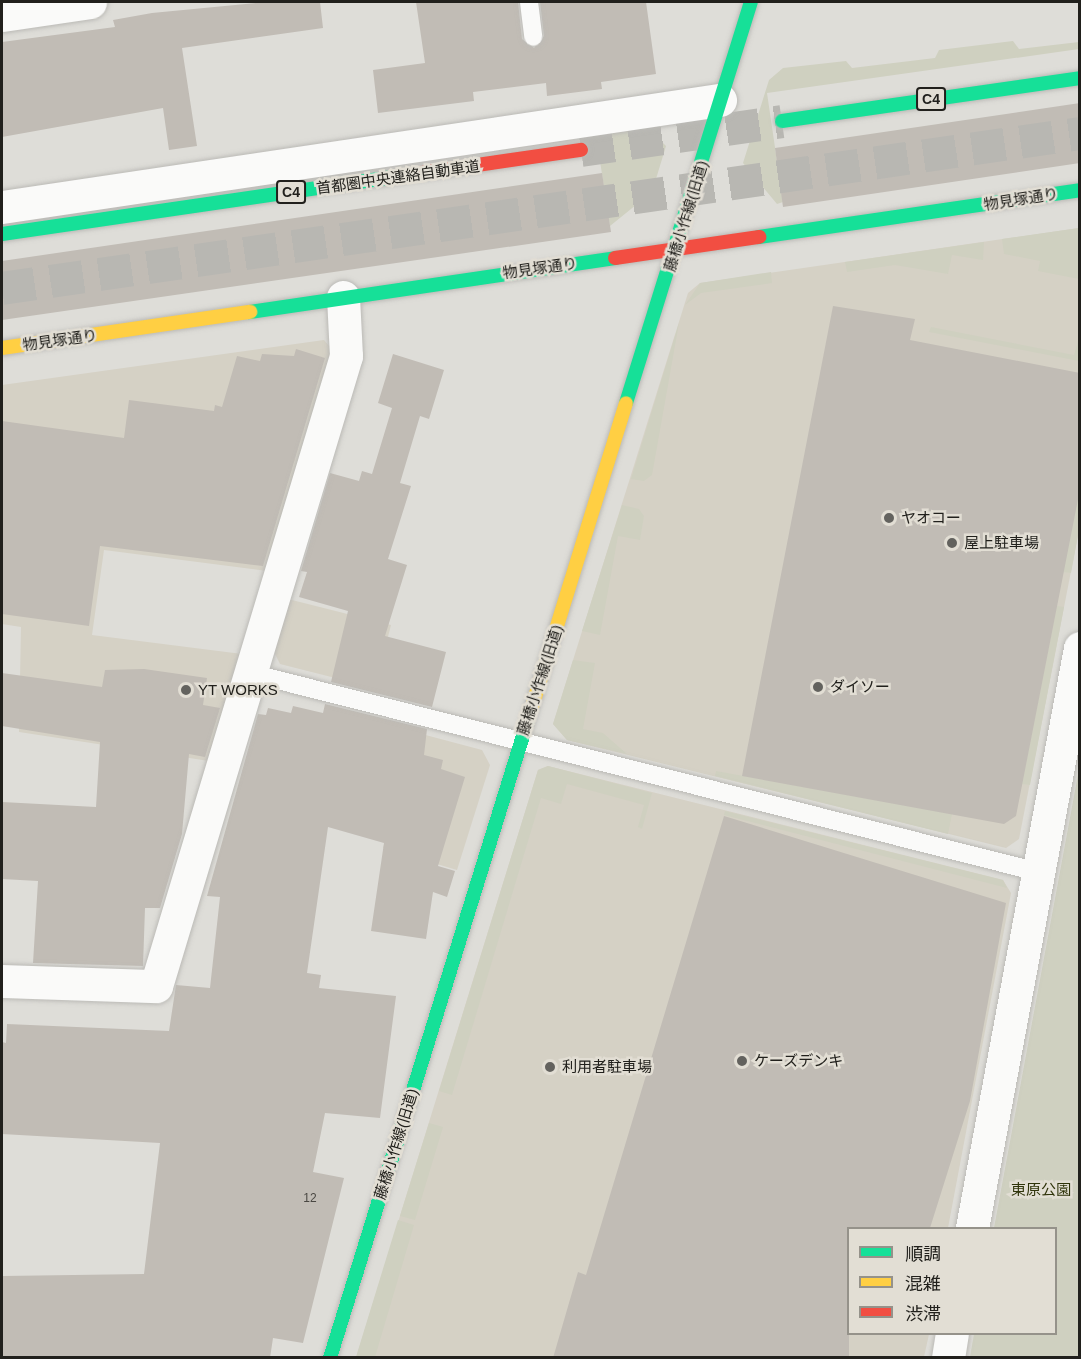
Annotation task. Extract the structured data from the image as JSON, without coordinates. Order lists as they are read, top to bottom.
{
  "streets": {
    "main road": [
      "C4",
      "首都圏中央連絡自動車道",
      "物見塚通り",
      "藤橋小作線(旧道)"
    ]
  },
  "crossings": [
    ["物見塚通り", "藤橋小作線(旧道)"]
  ],
  "parks": ["東原公園"],
  "places": [
    "ヤオコー",
    "屋上駐車場",
    "ダイソー",
    "YT WORKS",
    "ケーズデンキ",
    "利用者駐車場"
  ],
  "house_numbers": ["12"],
  "legend": ["順調", "混雑", "渋滞"]
}
